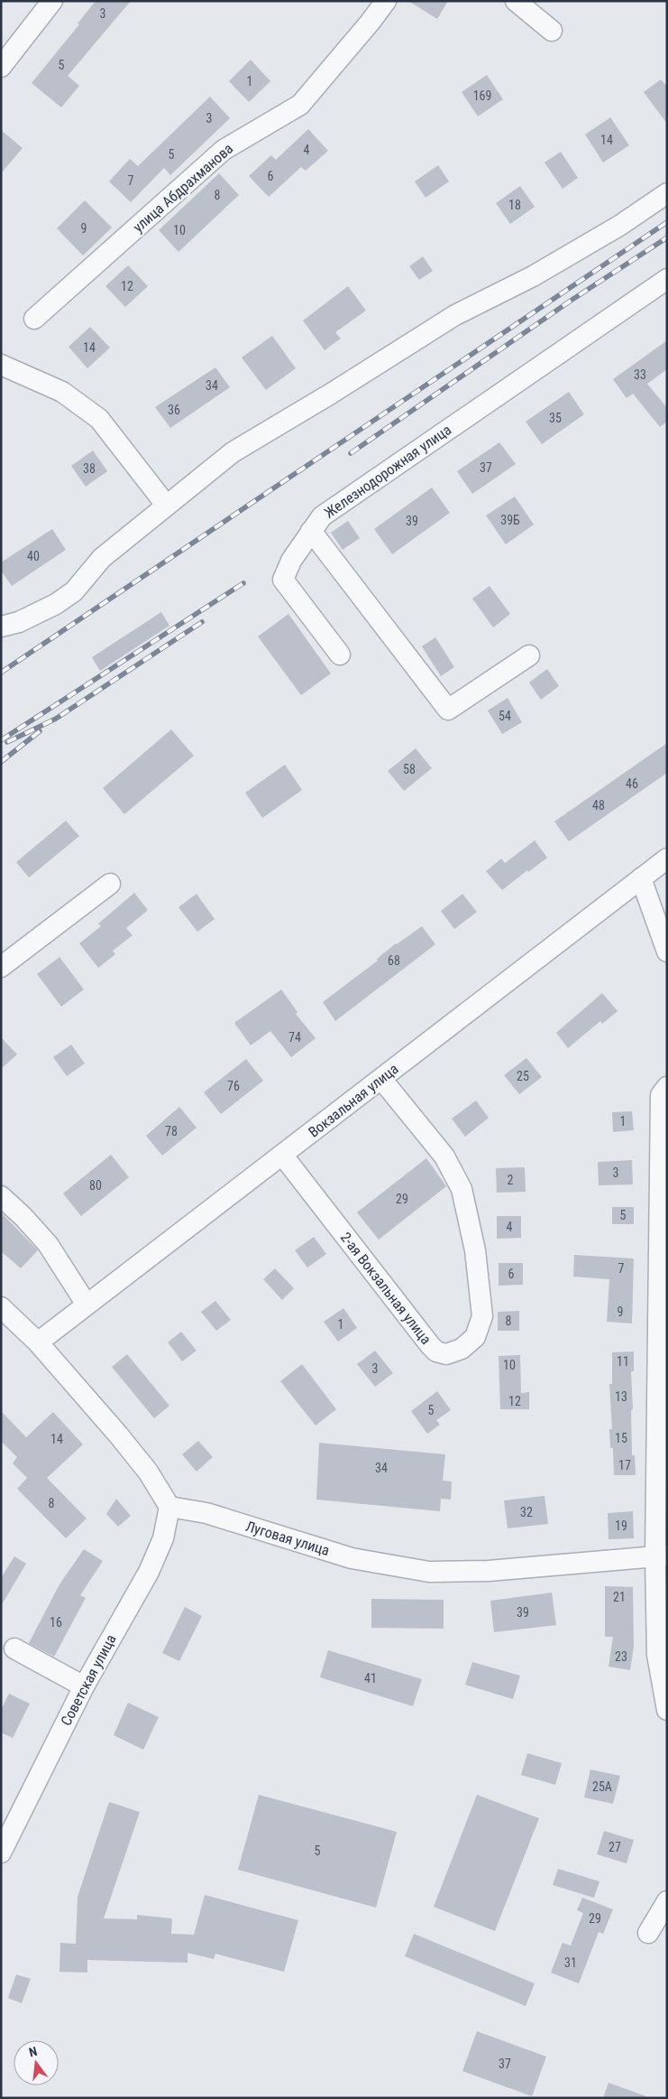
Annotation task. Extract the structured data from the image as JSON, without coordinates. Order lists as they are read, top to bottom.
{
  "streets": {
    "street": [
      "улица Абдрахманова",
      "Железнодорожная улица",
      "Вокзальная улица",
      "2-ая Вокзальная улица",
      "Луговая улица",
      "Советская улица"
    ]
  },
  "crossings": [
    ["Вокзальная улица", "2-ая Вокзальная улица"],
    ["Луговая улица", "Советская улица"]
  ],
  "house_numbers": [
    "3",
    "5",
    "1",
    "169",
    "3",
    "14",
    "4",
    "5",
    "6",
    "7",
    "8",
    "18",
    "9",
    "10",
    "12",
    "14",
    "33",
    "34",
    "36",
    "35",
    "37",
    "38",
    "39Б",
    "39",
    "40",
    "54",
    "58",
    "46",
    "48",
    "68",
    "74",
    "25",
    "76",
    "1",
    "78",
    "3",
    "2",
    "80",
    "29",
    "5",
    "4",
    "7",
    "6",
    "9",
    "8",
    "1",
    "11",
    "10",
    "3",
    "13",
    "12",
    "5",
    "15",
    "14",
    "17",
    "34",
    "8",
    "32",
    "19",
    "21",
    "39",
    "16",
    "23",
    "41",
    "25А",
    "27",
    "5",
    "29",
    "31",
    "37"
  ],
  "north": "top"
}
